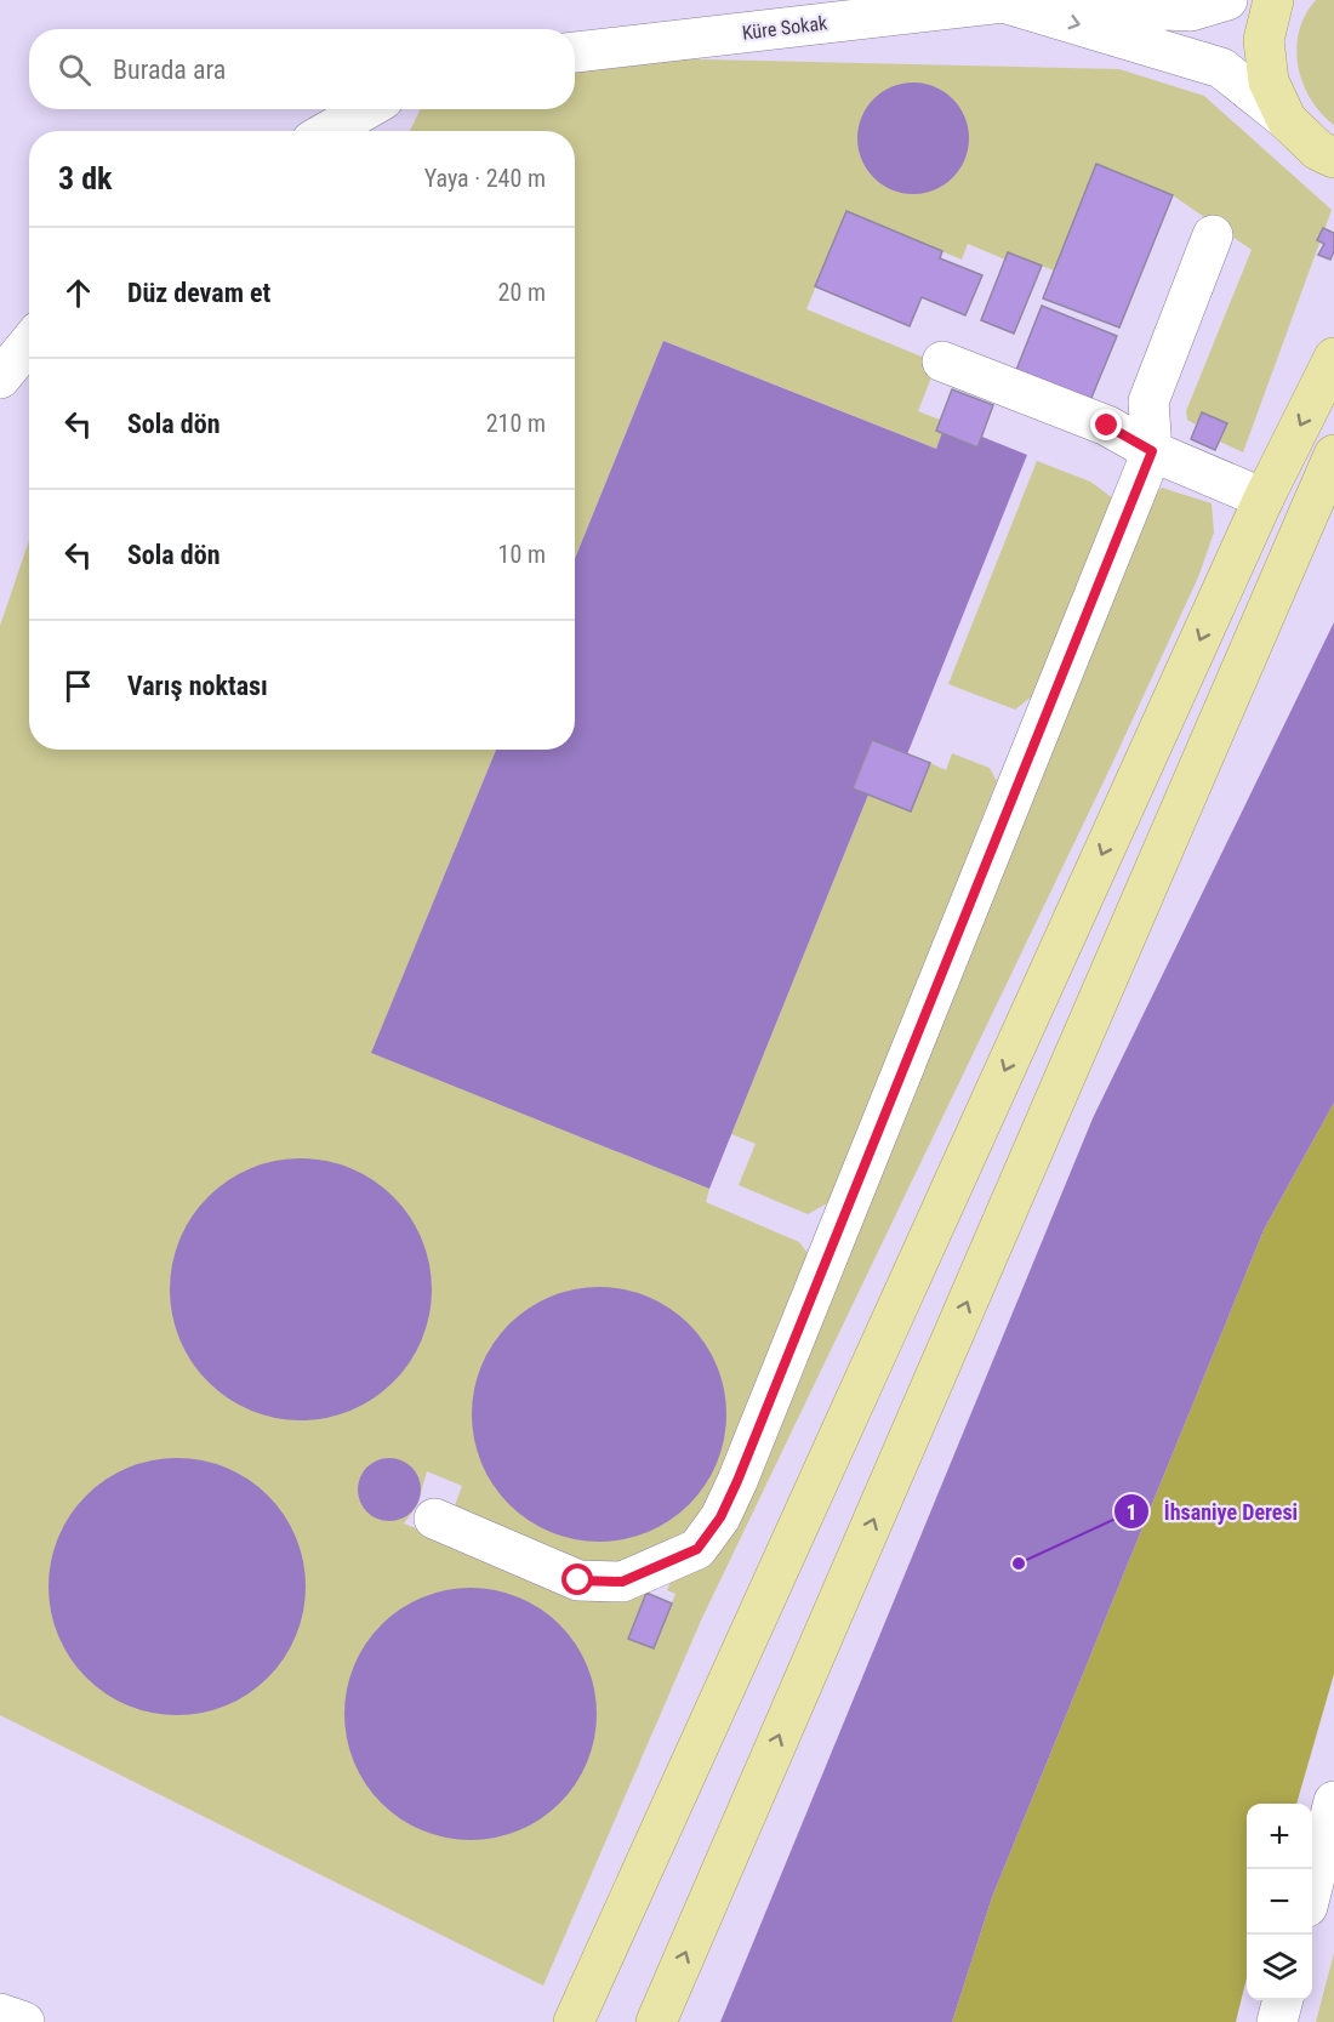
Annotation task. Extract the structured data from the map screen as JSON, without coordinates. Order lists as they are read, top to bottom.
{
  "streets": {
    "street": ["Küre Sokak"]
  },
  "places": ["İhsaniye Deresi"],
  "page": {
    "search": "Burada ara",
    "heading": ["3 dk", "Yaya · 240 m"],
    "list": [
      ["Düz devam et", "20 m"],
      ["Sola dön", "210 m"],
      ["Sola dön", "10 m"],
      "Varış noktası"
    ],
    "map_buttons": ["+", "−"]
  }
}
